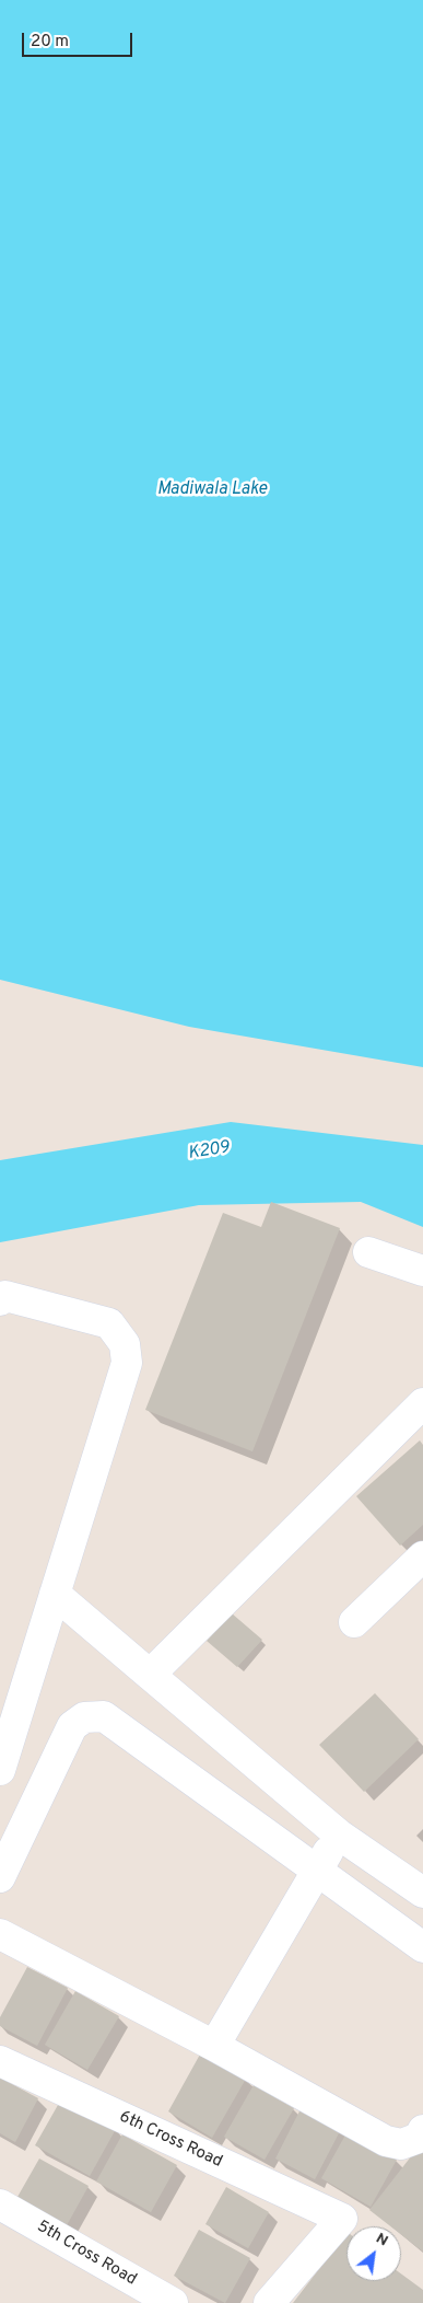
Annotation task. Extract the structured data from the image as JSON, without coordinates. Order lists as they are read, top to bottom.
{
  "streets": {
    "street": ["6th Cross Road", "5th Cross Road"]
  },
  "water": ["Madiwala Lake", "K209"],
  "scale_bar": "20 m",
  "north": "top right"
}
